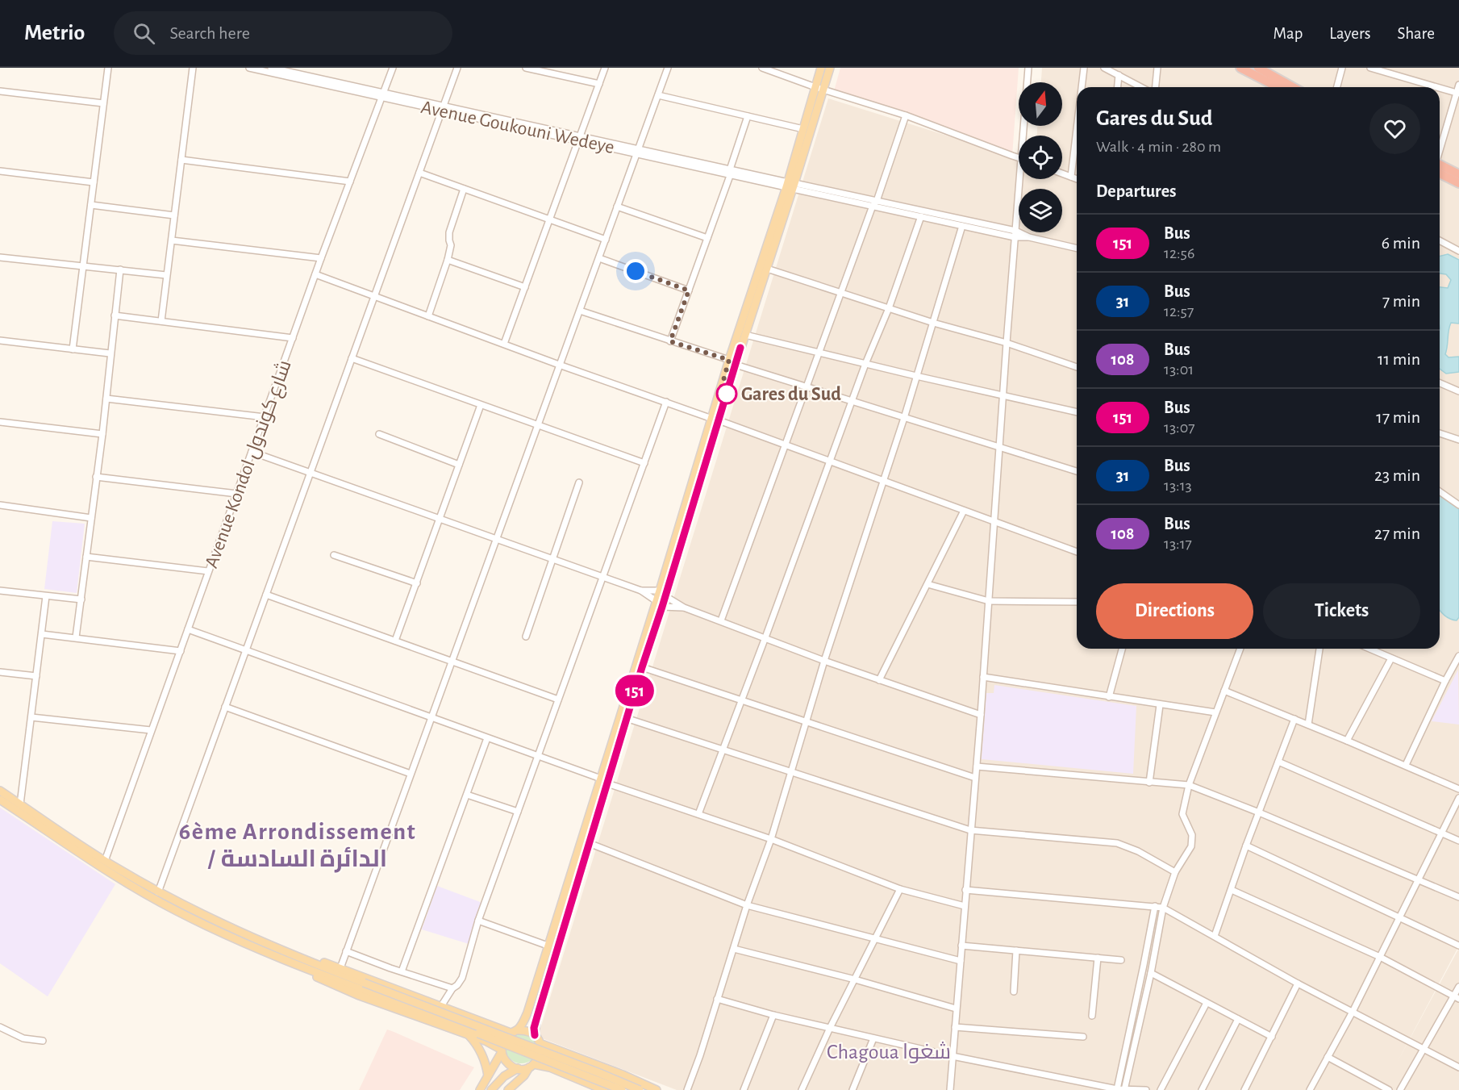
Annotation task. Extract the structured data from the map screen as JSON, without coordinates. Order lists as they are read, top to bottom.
{
  "streets": {
    "street": ["Avenue Goukouni Wedeye", "Avenue Kondol شارع كوندول"]
  },
  "crossings": [
    ["Avenue Goukouni Wedeye", "Avenue Kondol شارع كوندول"]
  ],
  "districts": ["6ème Arrondissement / الدائرة السادسة", "Chagoua شغوا"],
  "places": ["Gares du Sud"],
  "lines": ["bus line 151"],
  "north": "top",
  "page": {
    "header": "Metrio",
    "search": "Search here",
    "nav": ["Map", "Layers", "Share"],
    "on_map": "151",
    "heading": [
      ["Gares du Sud", "Walk · 4 min · 280 m"],
      "Departures"
    ],
    "list": [
      {
        "mark": "151",
        "name": "Bus",
        "note": "12:56",
        "value": "6 min"
      },
      {
        "mark": "31",
        "name": "Bus",
        "note": "12:57",
        "value": "7 min"
      },
      {
        "mark": "108",
        "name": "Bus",
        "note": "13:01",
        "value": "11 min"
      },
      {
        "mark": "151",
        "name": "Bus",
        "note": "13:07",
        "value": "17 min"
      },
      {
        "mark": "31",
        "name": "Bus",
        "note": "13:13",
        "value": "23 min"
      },
      {
        "mark": "108",
        "name": "Bus",
        "note": "13:17",
        "value": "27 min"
      }
    ],
    "buttons": ["Directions", "Tickets"]
  }
}
